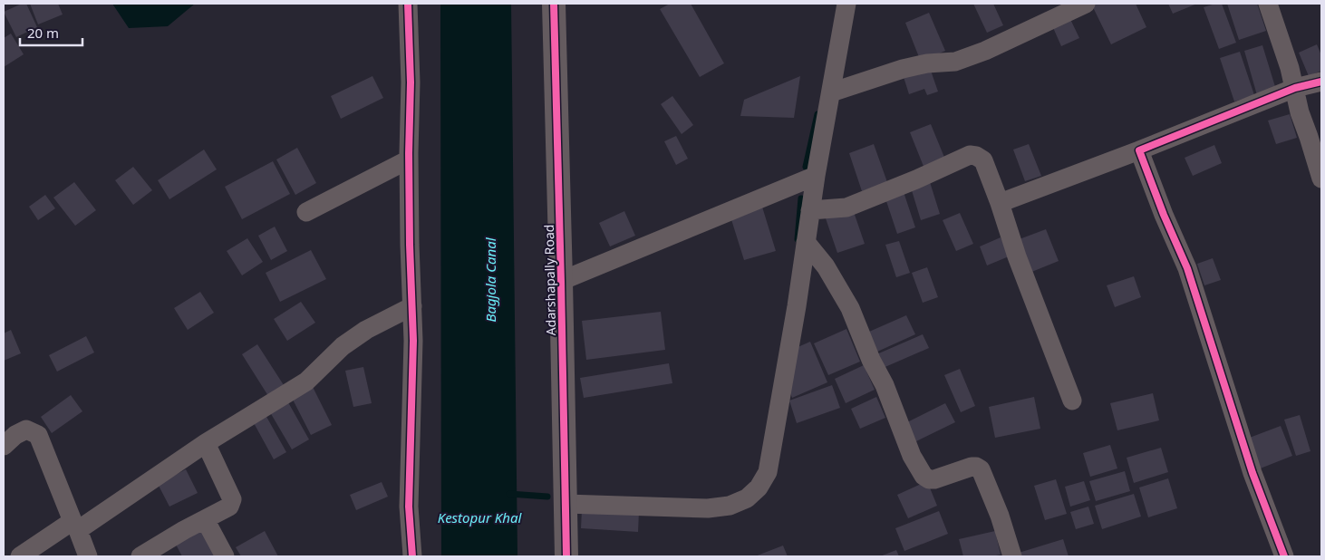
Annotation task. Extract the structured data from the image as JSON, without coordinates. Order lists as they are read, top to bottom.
{
  "streets": {
    "street": ["Adarshapally Road"]
  },
  "water": ["Bagjola Canal", "Kestopur Khal"],
  "scale_bar": "20 m"
}
